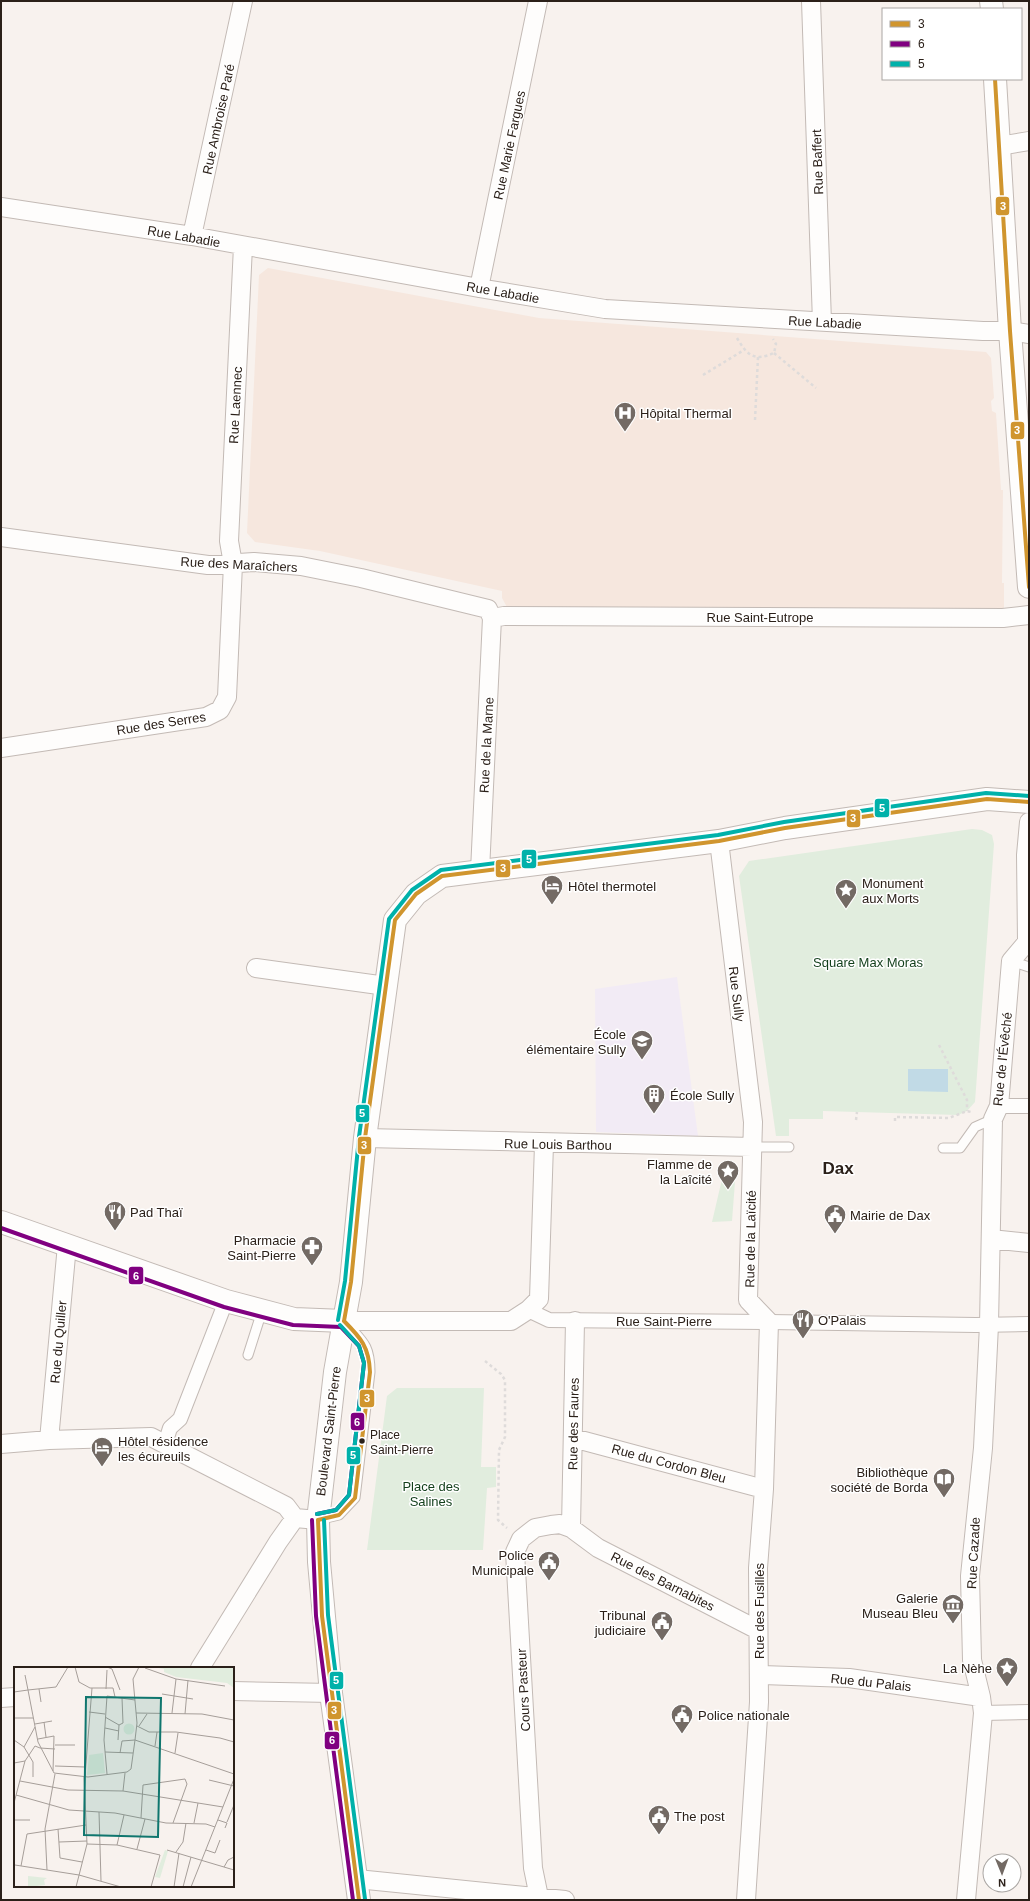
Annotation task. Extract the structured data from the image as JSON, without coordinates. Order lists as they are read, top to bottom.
{
  "streets": {
    "main road": ["Boulevard Saint-Pierre"],
    "street": [
      "Rue Ambroise Paré",
      "Rue Marie Fargues",
      "Rue Baffert",
      "Rue Labadie",
      "Rue Laennec",
      "Rue des Maraîchers",
      "Rue Saint-Eutrope",
      "Rue des Serres",
      "Rue de la Marne",
      "Rue Sully",
      "Rue de l'Évêché",
      "Rue Louis Barthou",
      "Rue de la Laïcité",
      "Rue Saint-Pierre",
      "Rue du Quiller",
      "Rue des Faures",
      "Rue du Cordon Bleu",
      "Rue Cazade",
      "Rue des Barnabites",
      "Rue des Fusillés",
      "Rue du Palais",
      "Cours Pasteur"
    ]
  },
  "crossings": [
    ["Rue Ambroise Paré", "Rue Labadie"],
    ["Rue Marie Fargues", "Rue Labadie"],
    ["Rue Baffert", "Rue Labadie"],
    ["Rue Labadie", "Rue Laennec"],
    ["Rue Laennec", "Rue des Maraîchers"],
    ["Rue Laennec", "Rue des Serres"],
    ["Rue des Maraîchers", "Rue Saint-Eutrope"],
    ["Rue des Maraîchers", "Rue des Serres"],
    ["Rue des Maraîchers", "Rue de la Marne"],
    ["Rue Saint-Eutrope", "Rue de la Marne"],
    ["Rue de la Marne", "Boulevard Saint-Pierre"],
    ["Rue Sully", "Rue Louis Barthou"],
    ["Rue Sully", "Rue de la Laïcité"],
    ["Rue Sully", "Boulevard Saint-Pierre"],
    ["Rue de l'Évêché", "Rue Saint-Pierre"],
    ["Rue de l'Évêché", "Rue Cazade"],
    ["Rue Louis Barthou", "Rue de la Laïcité"],
    ["Rue Louis Barthou", "Boulevard Saint-Pierre"],
    ["Rue de la Laïcité", "Rue Saint-Pierre"],
    ["Rue de la Laïcité", "Rue des Fusillés"],
    ["Rue Saint-Pierre", "Rue des Faures"],
    ["Rue Saint-Pierre", "Rue Cazade"],
    ["Rue Saint-Pierre", "Rue des Fusillés"],
    ["Rue des Faures", "Rue du Cordon Bleu"],
    ["Rue des Faures", "Rue des Barnabites"],
    ["Rue du Cordon Bleu", "Rue des Fusillés"],
    ["Rue Cazade", "Rue du Palais"],
    ["Rue des Barnabites", "Rue des Fusillés"],
    ["Rue des Fusillés", "Rue du Palais"]
  ],
  "districts": ["Dax"],
  "parks": ["Square Max Moras", "Place des Salines"],
  "places": {
    "hospital": ["Hôpital Thermal"],
    "hotel": ["Hôtel thermotel", "Hôtel résidence les écureuils"],
    "place": ["Monument aux Morts", "Flamme de la Laîcité", "La Nèhe"],
    "school or university": ["École élémentaire Sully"],
    "building": ["École Sully"],
    "restaurant": ["Pad Thaï", "O'Palais"],
    "public building": [
      "Mairie de Dax",
      "Police Municipale",
      "Tribunal judiciaire",
      "Police nationale",
      "The post"
    ],
    "pharmacy": ["Pharmacie Saint-Pierre"],
    "other": ["Place Saint-Pierre"],
    "library": ["Bibliothèque société de Borda"],
    "museum": ["Galerie Museau Bleu"]
  },
  "lines": ["transit line 3", "transit line 5", "transit line 6"],
  "legend": ["3", "6", "5"],
  "north": "bottom"
}
